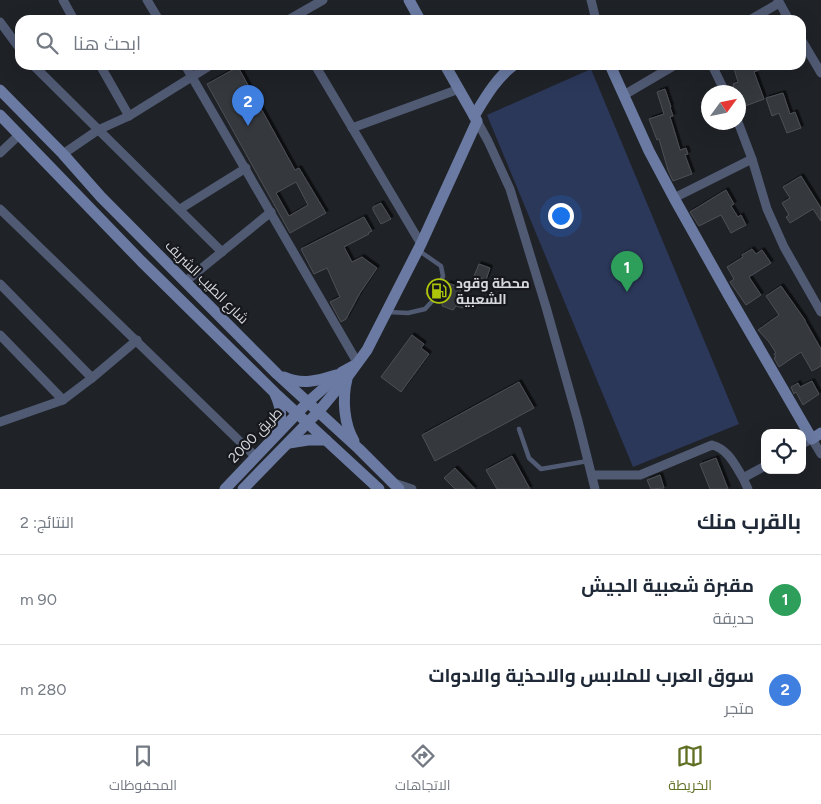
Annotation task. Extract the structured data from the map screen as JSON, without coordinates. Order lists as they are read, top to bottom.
{
  "streets": {
    "main road": ["شارع الطيب الشريف", "طريق 2000"]
  },
  "crossings": [
    ["شارع الطيب الشريف", "طريق 2000"]
  ],
  "places": {
    "fuel station": ["محطة وقود الشعبية"]
  },
  "north": "top right",
  "page": {
    "search": "ابحث هنا",
    "pins": ["2", "1"],
    "heading": ["بالقرب منك", "النتائج: 2"],
    "list": [
      {
        "mark": "1",
        "name": "مقبرة شعبية الجيش",
        "note": "حديقة",
        "value": "90 m"
      },
      {
        "mark": "2",
        "name": "سوق العرب للملابس والاحذية والادوات",
        "note": "متجر",
        "value": "280 m"
      }
    ],
    "nav": ["الخريطة", "الاتجاهات", "المحفوظات"]
  }
}
